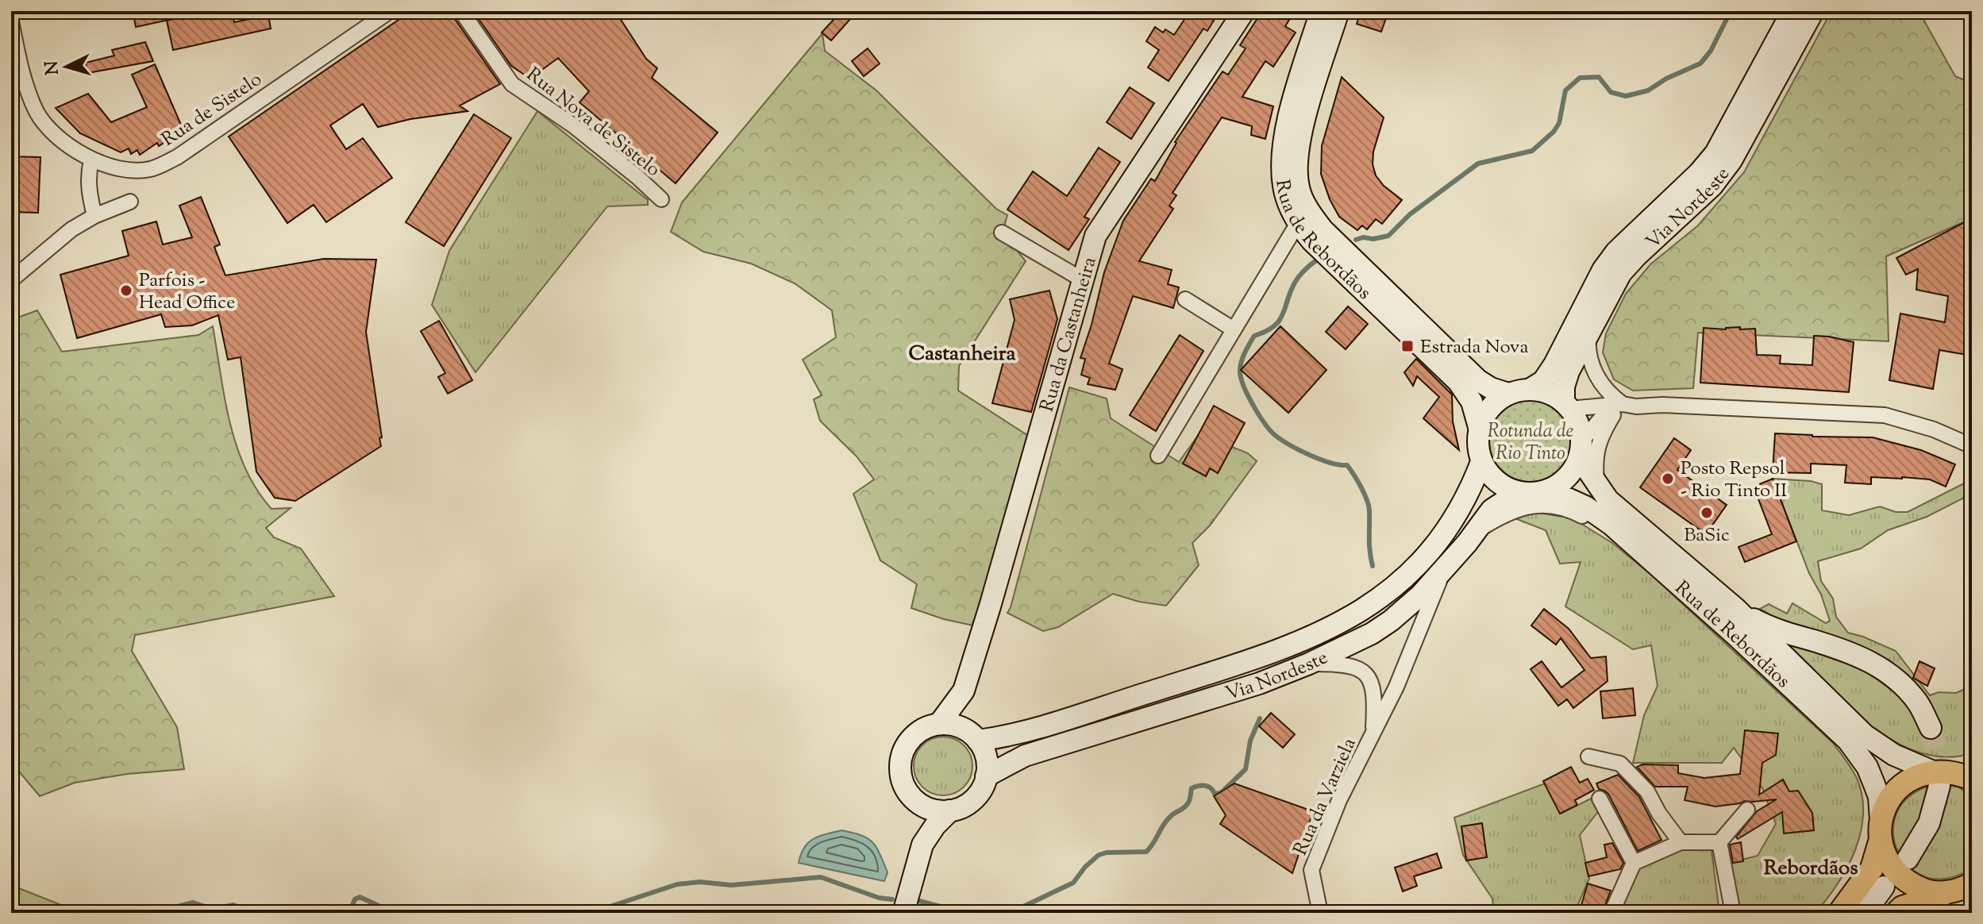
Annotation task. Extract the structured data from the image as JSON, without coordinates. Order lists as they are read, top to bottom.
{
  "streets": {
    "main road": ["Via Nordeste", "Rua de Rebordãos", "Rua da Castanheira"],
    "street": ["Rua de Sistelo", "Rua Nova de Sistelo", "Rua da Varziela"]
  },
  "crossings": [
    ["Via Nordeste", "Rua de Rebordãos"],
    ["Via Nordeste", "Rua da Castanheira"],
    ["Via Nordeste", "Rua da Varziela"]
  ],
  "districts": ["Castanheira", "Rebordãos"],
  "parks": ["Rotunda de Rio Tinto"],
  "places": {
    "other": ["Parfois - Head Office", "Posto Repsol - Rio Tinto II", "BaSic"],
    "transit": ["Estrada Nova"]
  },
  "north": "left"
}
